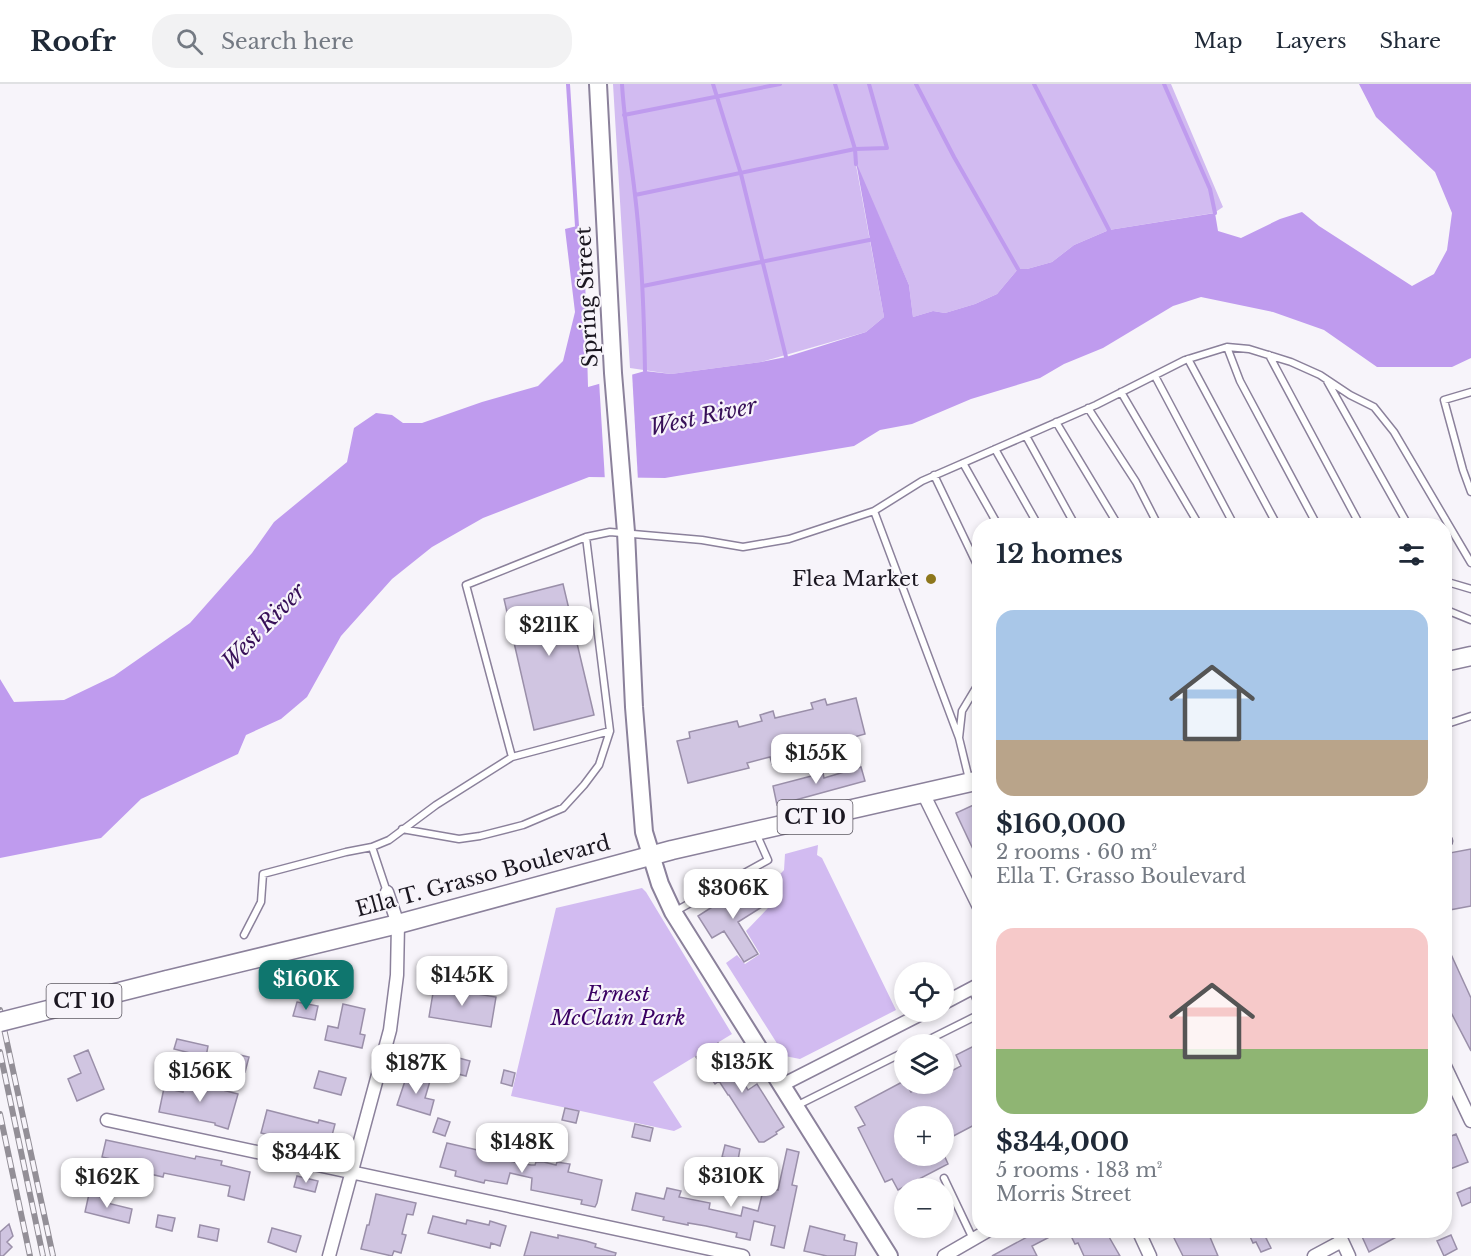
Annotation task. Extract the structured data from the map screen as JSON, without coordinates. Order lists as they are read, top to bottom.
{
  "streets": {
    "main road": ["Spring Street", "CT 10", "Ella T. Grasso Boulevard"]
  },
  "crossings": [
    ["Spring Street", "Ella T. Grasso Boulevard"]
  ],
  "water": ["West River"],
  "parks": ["Ernest McClain Park"],
  "places": ["Flea Market"],
  "page": {
    "header": "Roofr",
    "search": "Search here",
    "nav": ["Map", "Layers", "Share"],
    "heading": "12 homes",
    "list": [
      {
        "name": "$160,000",
        "note": "2 rooms · 60 m² · Ella T. Grasso Boulevard"
      },
      {
        "name": "$344,000",
        "note": "5 rooms · 183 m² · Morris Street"
      }
    ],
    "price": [
      "$211K",
      "$155K",
      "$306K",
      "$145K",
      "$160K",
      "$135K",
      "$187K",
      "$156K",
      "$148K",
      "$344K",
      "$310K",
      "$162K"
    ],
    "map_buttons": ["+", "−"]
  }
}
